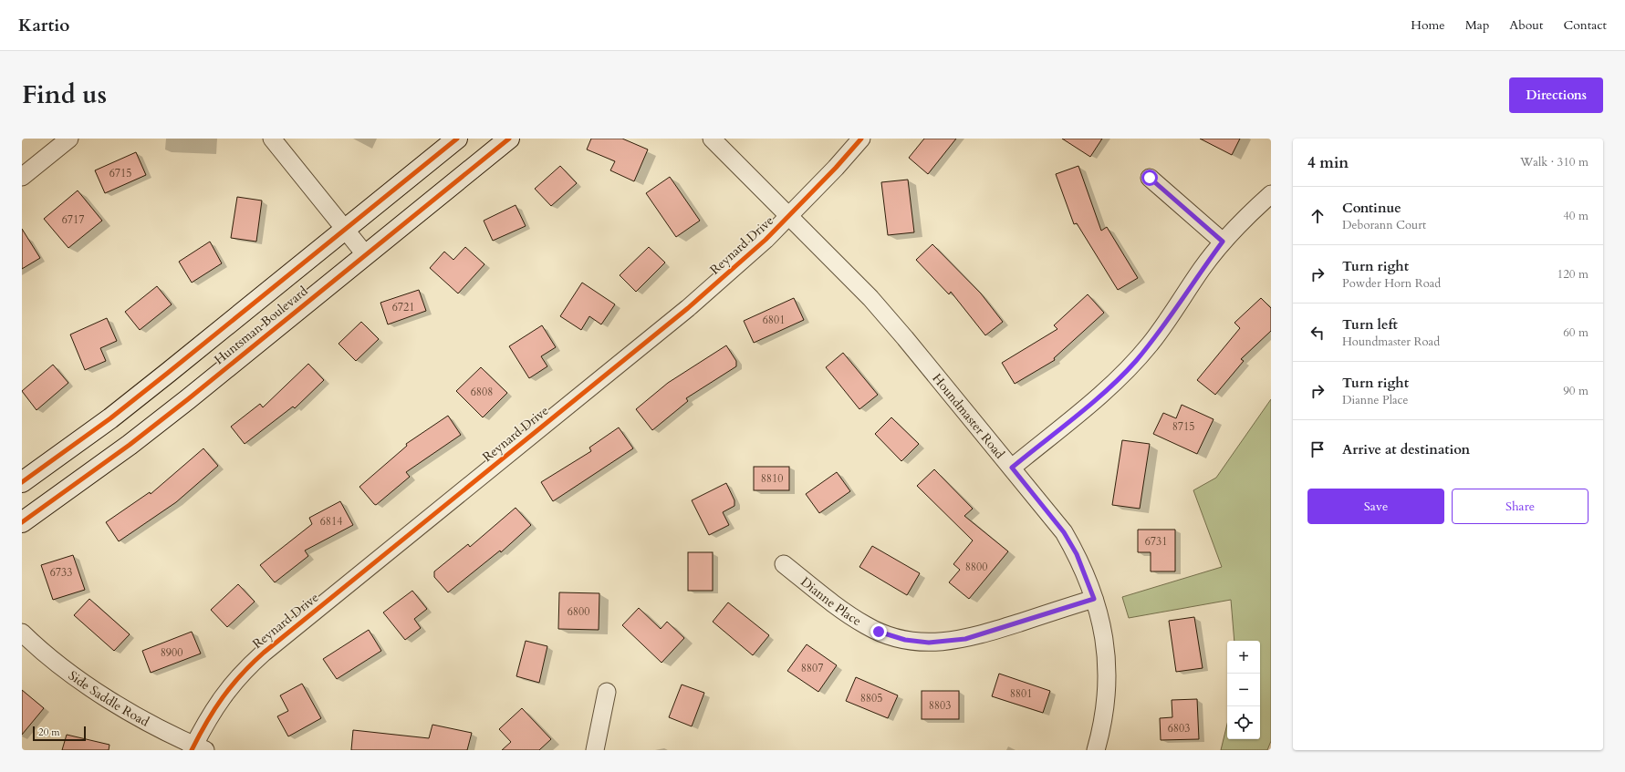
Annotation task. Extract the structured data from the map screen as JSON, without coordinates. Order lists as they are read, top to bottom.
{
  "streets": {
    "street": [
      "Reynard Drive",
      "Huntsman Boulevard",
      "Houndmaster Road",
      "Dianne Place",
      "Side Saddle Road"
    ]
  },
  "crossings": [
    ["Reynard Drive", "Houndmaster Road"],
    ["Reynard Drive", "Side Saddle Road"],
    ["Houndmaster Road", "Dianne Place"]
  ],
  "house_numbers": [
    "6715",
    "6717",
    "6721",
    "6801",
    "6808",
    "8715",
    "8810",
    "6814",
    "6731",
    "8800",
    "6733",
    "6800",
    "8900",
    "8807",
    "8801",
    "8805",
    "8803",
    "6803"
  ],
  "scale_bar": "20 m",
  "page": {
    "header": "Kartio",
    "nav": [
      "Home",
      "Map",
      "About",
      "Contact"
    ],
    "title": "Find us",
    "buttons": [
      "Directions",
      ["Save", "Share"]
    ],
    "heading": ["4 min", "Walk · 310 m"],
    "list": [
      ["Continue", "Deborann Court", "40 m"],
      ["Turn right", "Powder Horn Road", "120 m"],
      ["Turn left", "Houndmaster Road", "60 m"],
      ["Turn right", "Dianne Place", "90 m"],
      "Arrive at destination"
    ],
    "map_buttons": ["+", "−"],
    "scale": "20 m"
  }
}
